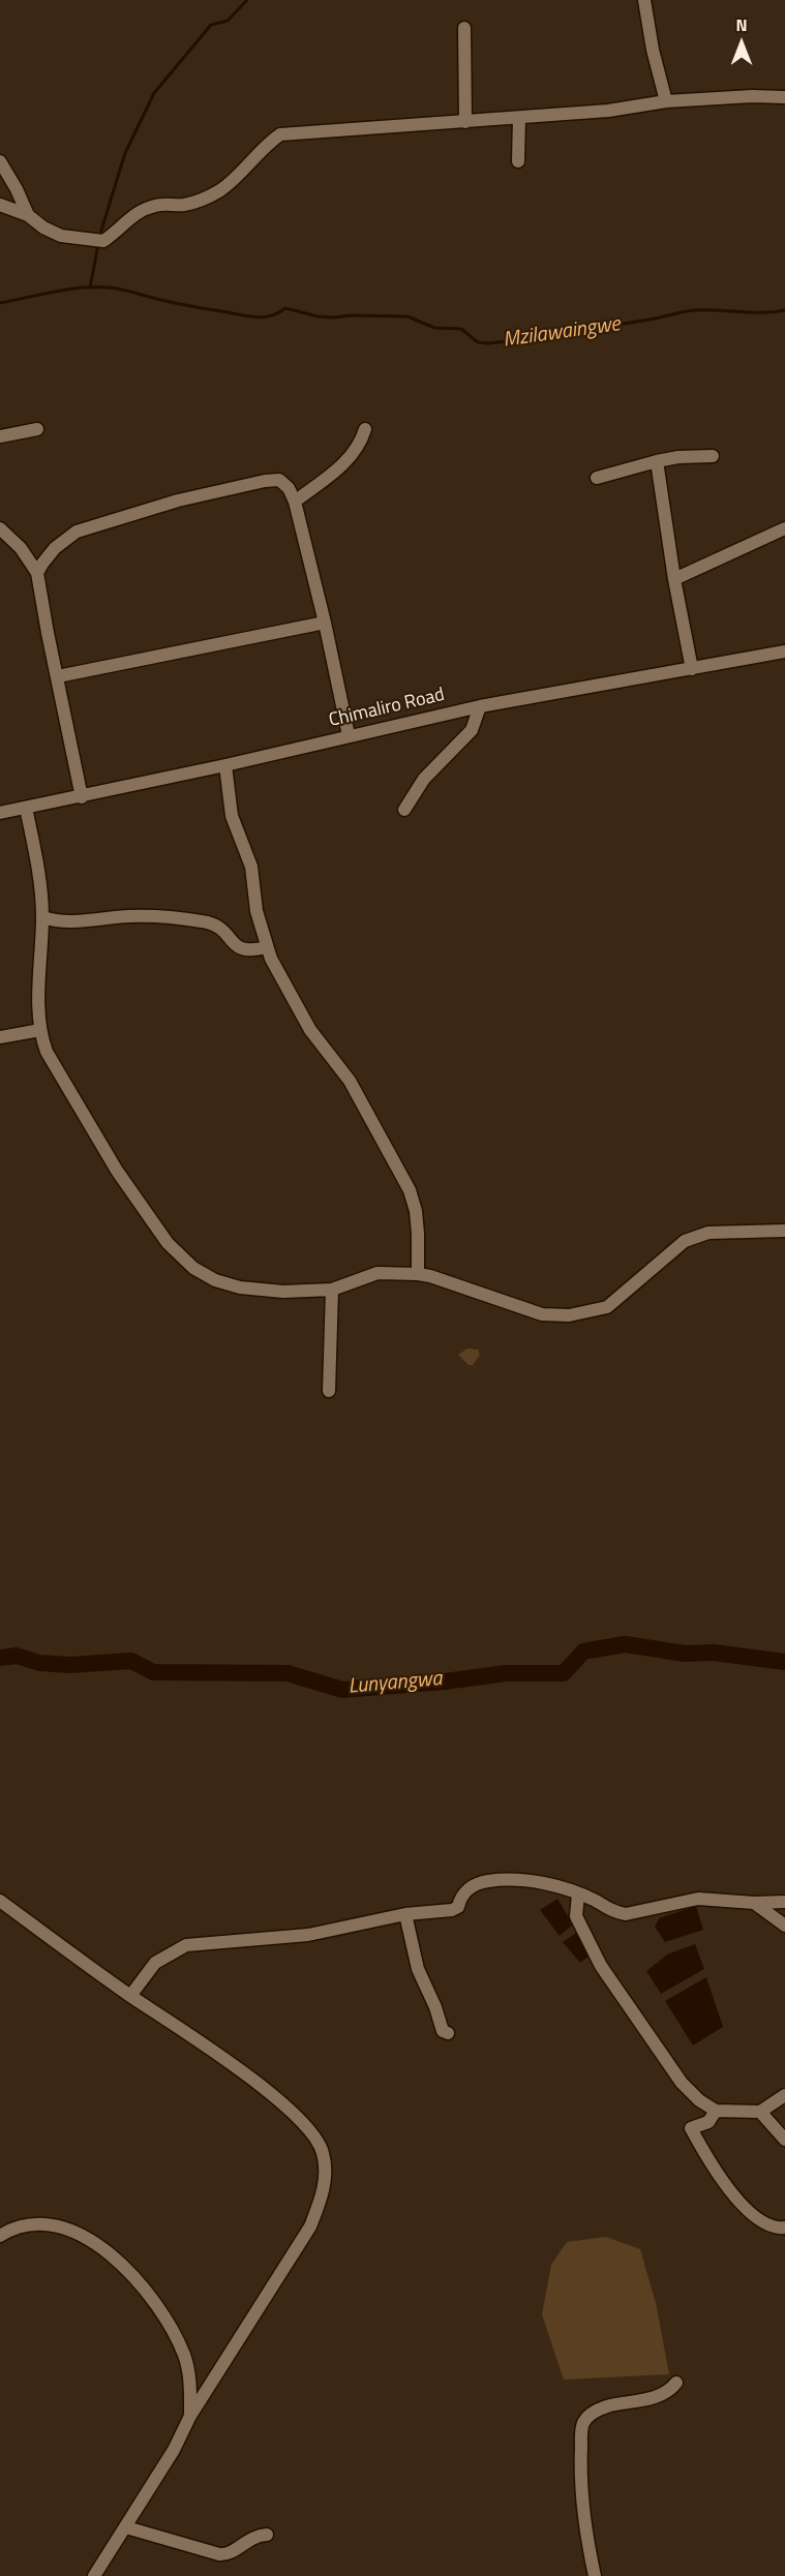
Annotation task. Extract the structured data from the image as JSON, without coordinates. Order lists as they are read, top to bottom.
{
  "streets": {
    "street": ["Chimaliro Road"]
  },
  "water": ["Mzilawaingwe", "Lunyangwa"],
  "north": "top"
}
